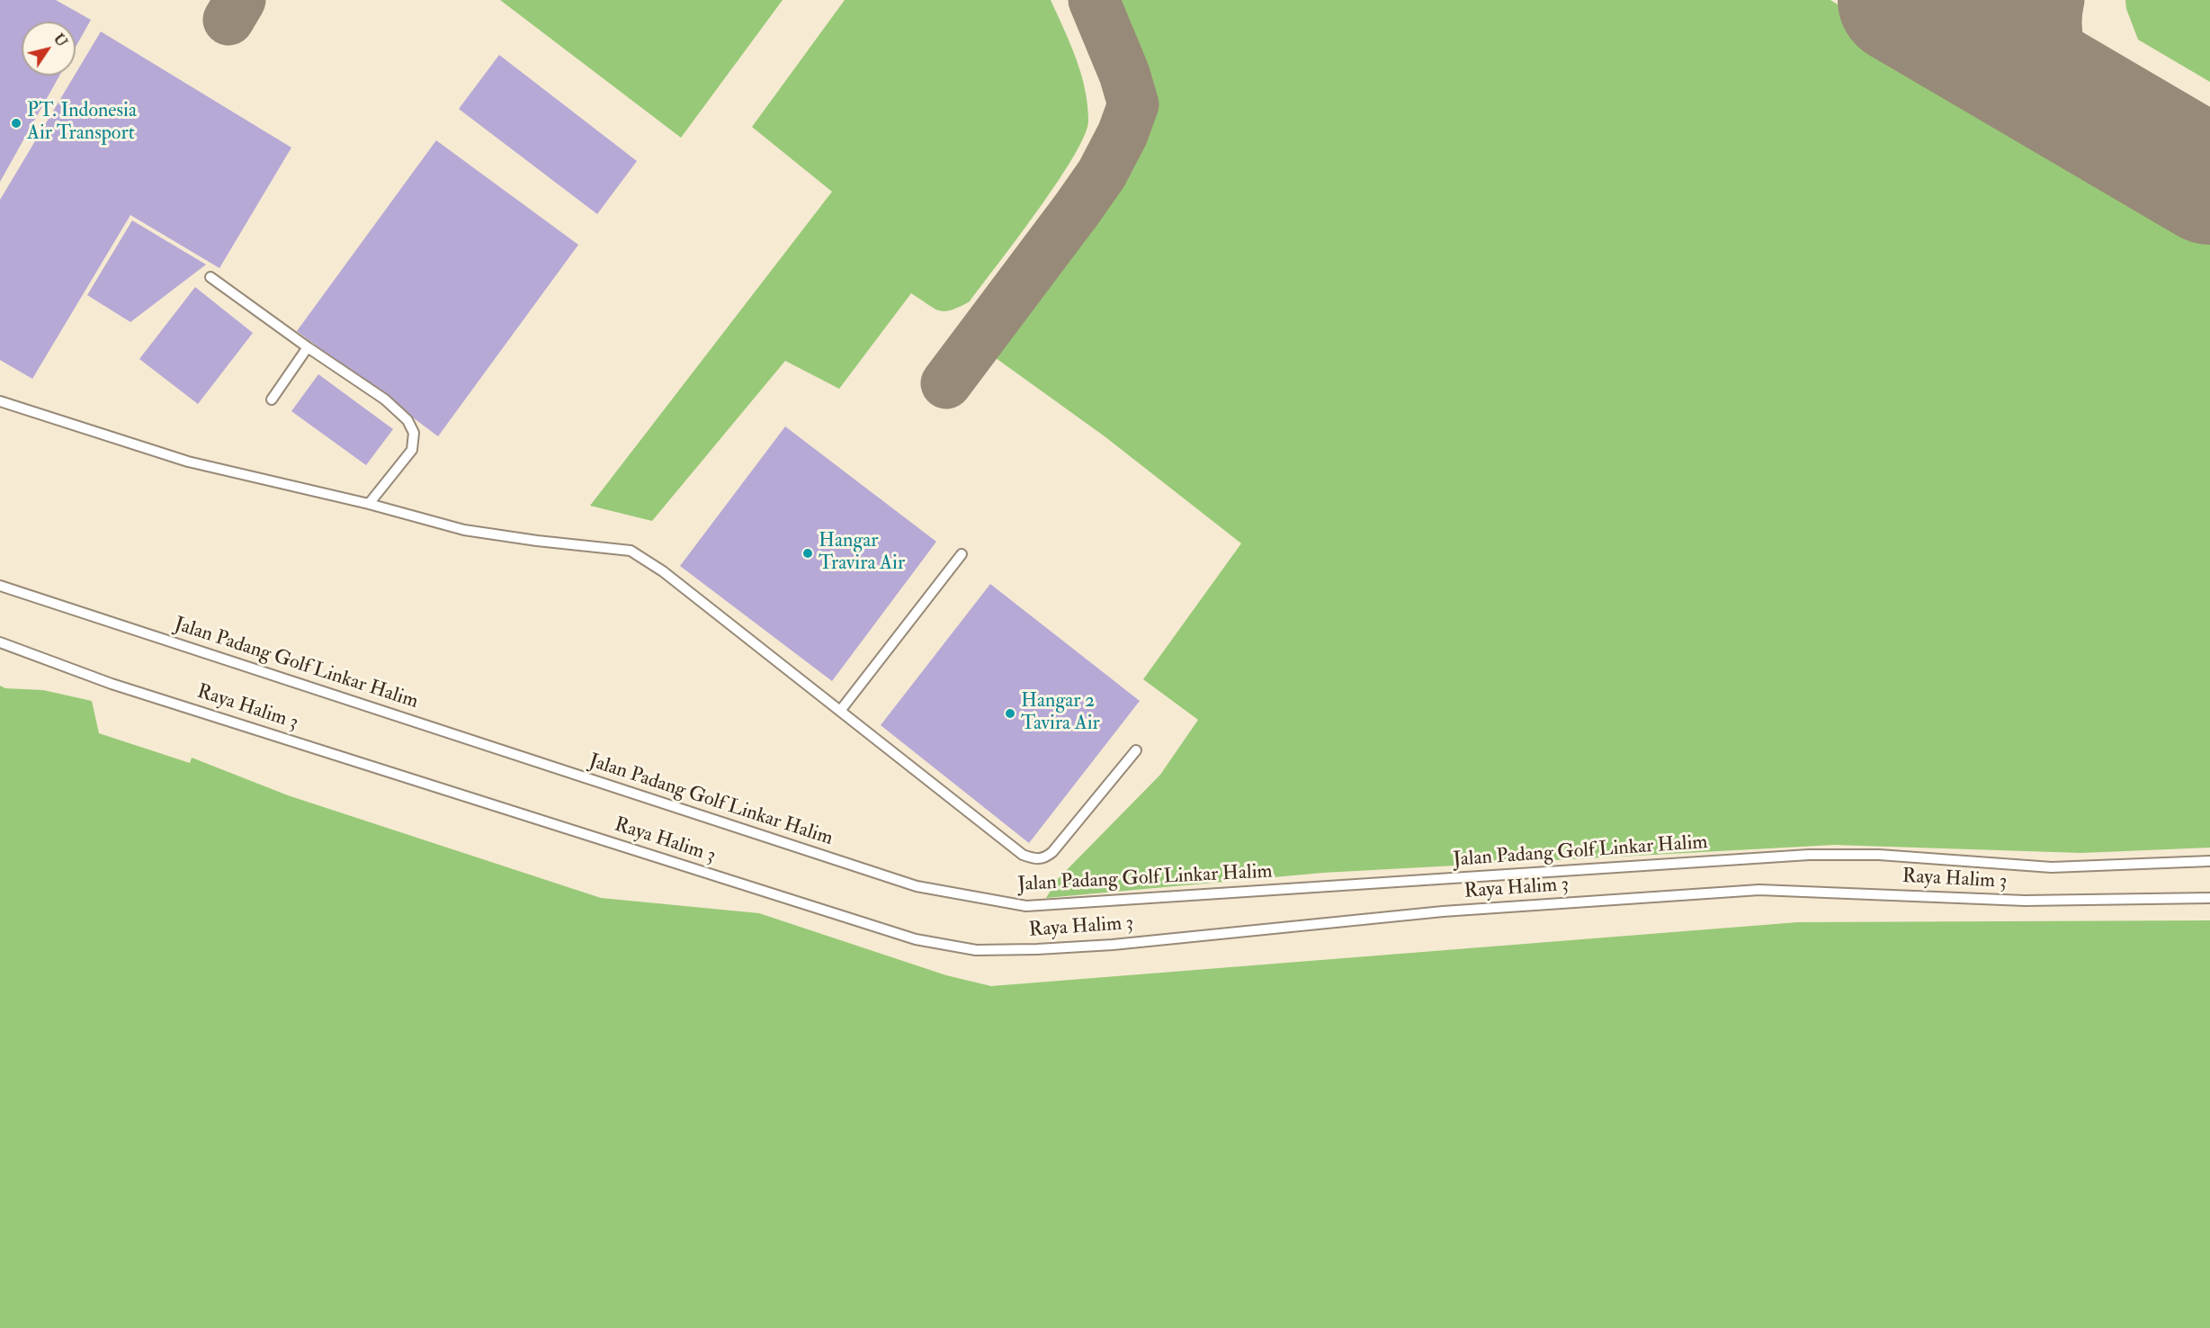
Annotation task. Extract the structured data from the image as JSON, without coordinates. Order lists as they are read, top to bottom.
{
  "streets": {
    "lane": ["Jalan Padang Golf Linkar Halim", "Raya Halim 3"]
  },
  "places": ["PT. Indonesia Air Transport", "Hangar Travira Air", "Hangar 2 Tavira Air"],
  "north": "top right"
}
